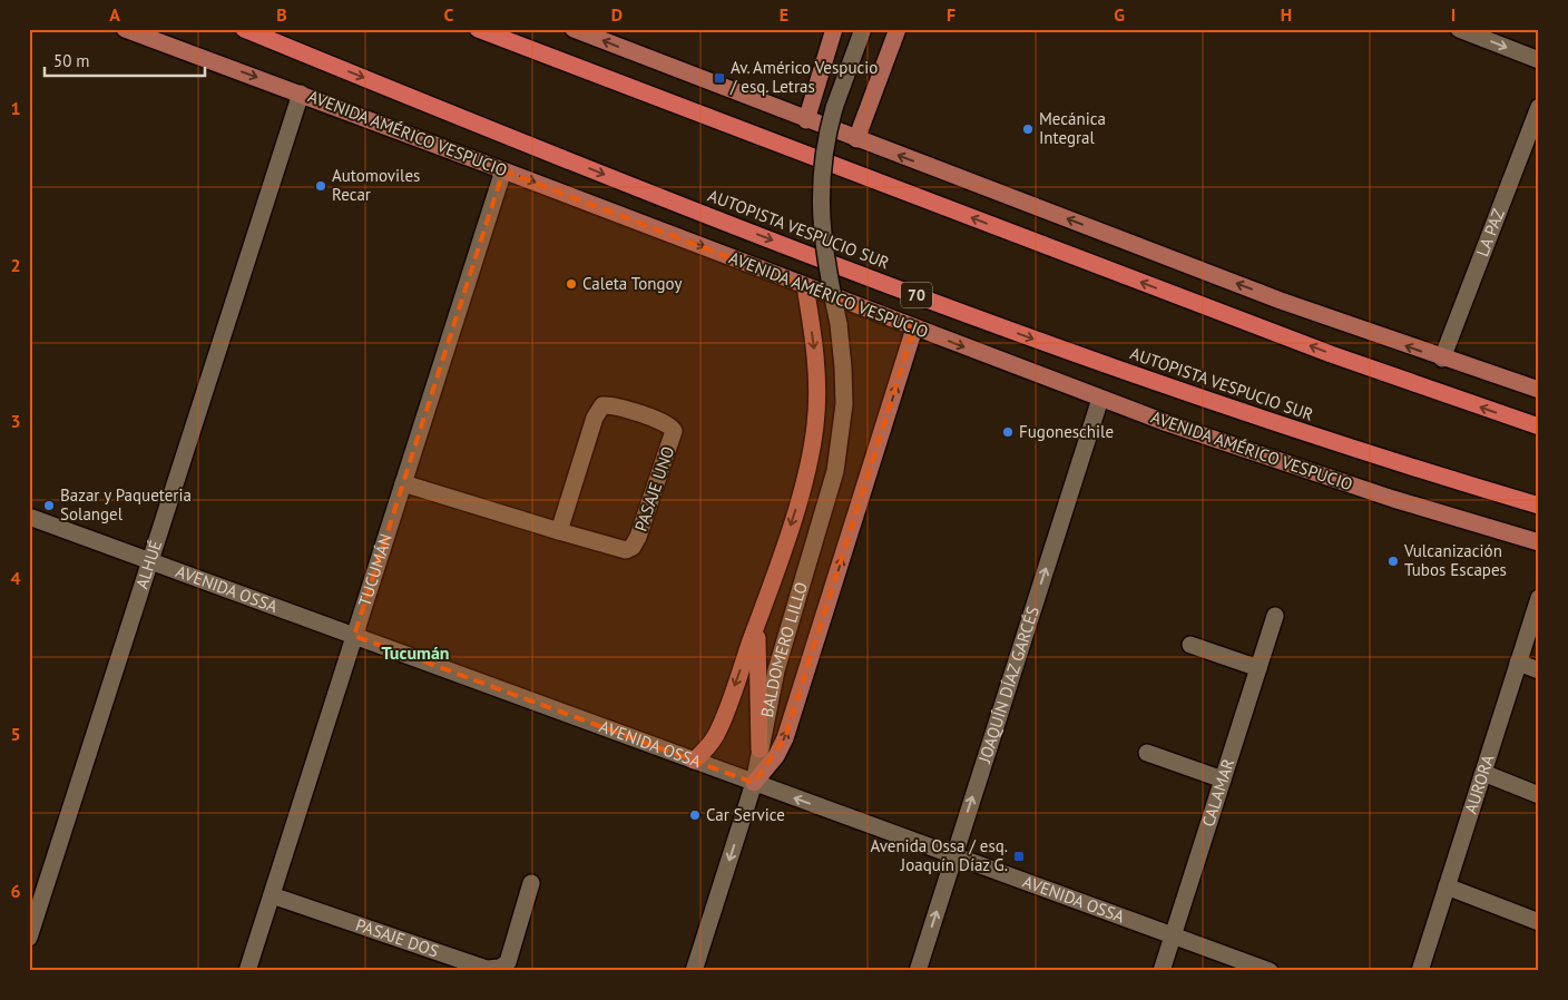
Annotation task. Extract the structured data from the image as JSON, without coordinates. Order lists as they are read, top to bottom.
{
  "streets": {
    "highway": ["AUTOPISTA VESPUCIO SUR", "70"],
    "main road": ["AVENIDA AMÉRICO VESPUCIO"],
    "street": [
      "LA PAZ",
      "PASAJE UNO",
      "ALHUÉ",
      "TUCUMÁN",
      "AVENIDA OSSA",
      "BALDOMERO LILLO",
      "JOAQUÍN DÍAZ GARCÉS",
      "AURORA",
      "CALAMAR",
      "PASAJE DOS"
    ]
  },
  "crossings": [
    ["AVENIDA AMÉRICO VESPUCIO", "ALHUÉ"],
    ["AVENIDA AMÉRICO VESPUCIO", "TUCUMÁN"],
    ["AVENIDA AMÉRICO VESPUCIO", "JOAQUÍN DÍAZ GARCÉS"],
    ["PASAJE UNO", "TUCUMÁN"],
    ["ALHUÉ", "AVENIDA OSSA"],
    ["TUCUMÁN", "AVENIDA OSSA"],
    ["TUCUMÁN", "PASAJE DOS"],
    ["AVENIDA OSSA", "BALDOMERO LILLO"],
    ["AVENIDA OSSA", "JOAQUÍN DÍAZ GARCÉS"],
    ["AVENIDA OSSA", "CALAMAR"]
  ],
  "one_way": ["AVENIDA AMÉRICO VESPUCIO", "JOAQUÍN DÍAZ GARCÉS"],
  "districts": ["Tucumán"],
  "places": {
    "transit": ["Av. Américo Vespucio / esq. Letras", "Avenida Ossa / esq. Joaquín Díaz G."],
    "other": [
      "Mecánica Integral",
      "Automoviles Recar",
      "Caleta Tongoy",
      "Fugoneschile",
      "Bazar y Paqueteria Solangel",
      "Vulcanización Tubos Escapes",
      "Car Service"
    ]
  },
  "scale_bar": "50 m",
  "grid": {
    "columns": [
      "A",
      "B",
      "C",
      "D",
      "E",
      "F",
      "G",
      "H",
      "I"
    ],
    "rows": [
      "1",
      "2",
      "3",
      "4",
      "5",
      "6"
    ]
  }
}
